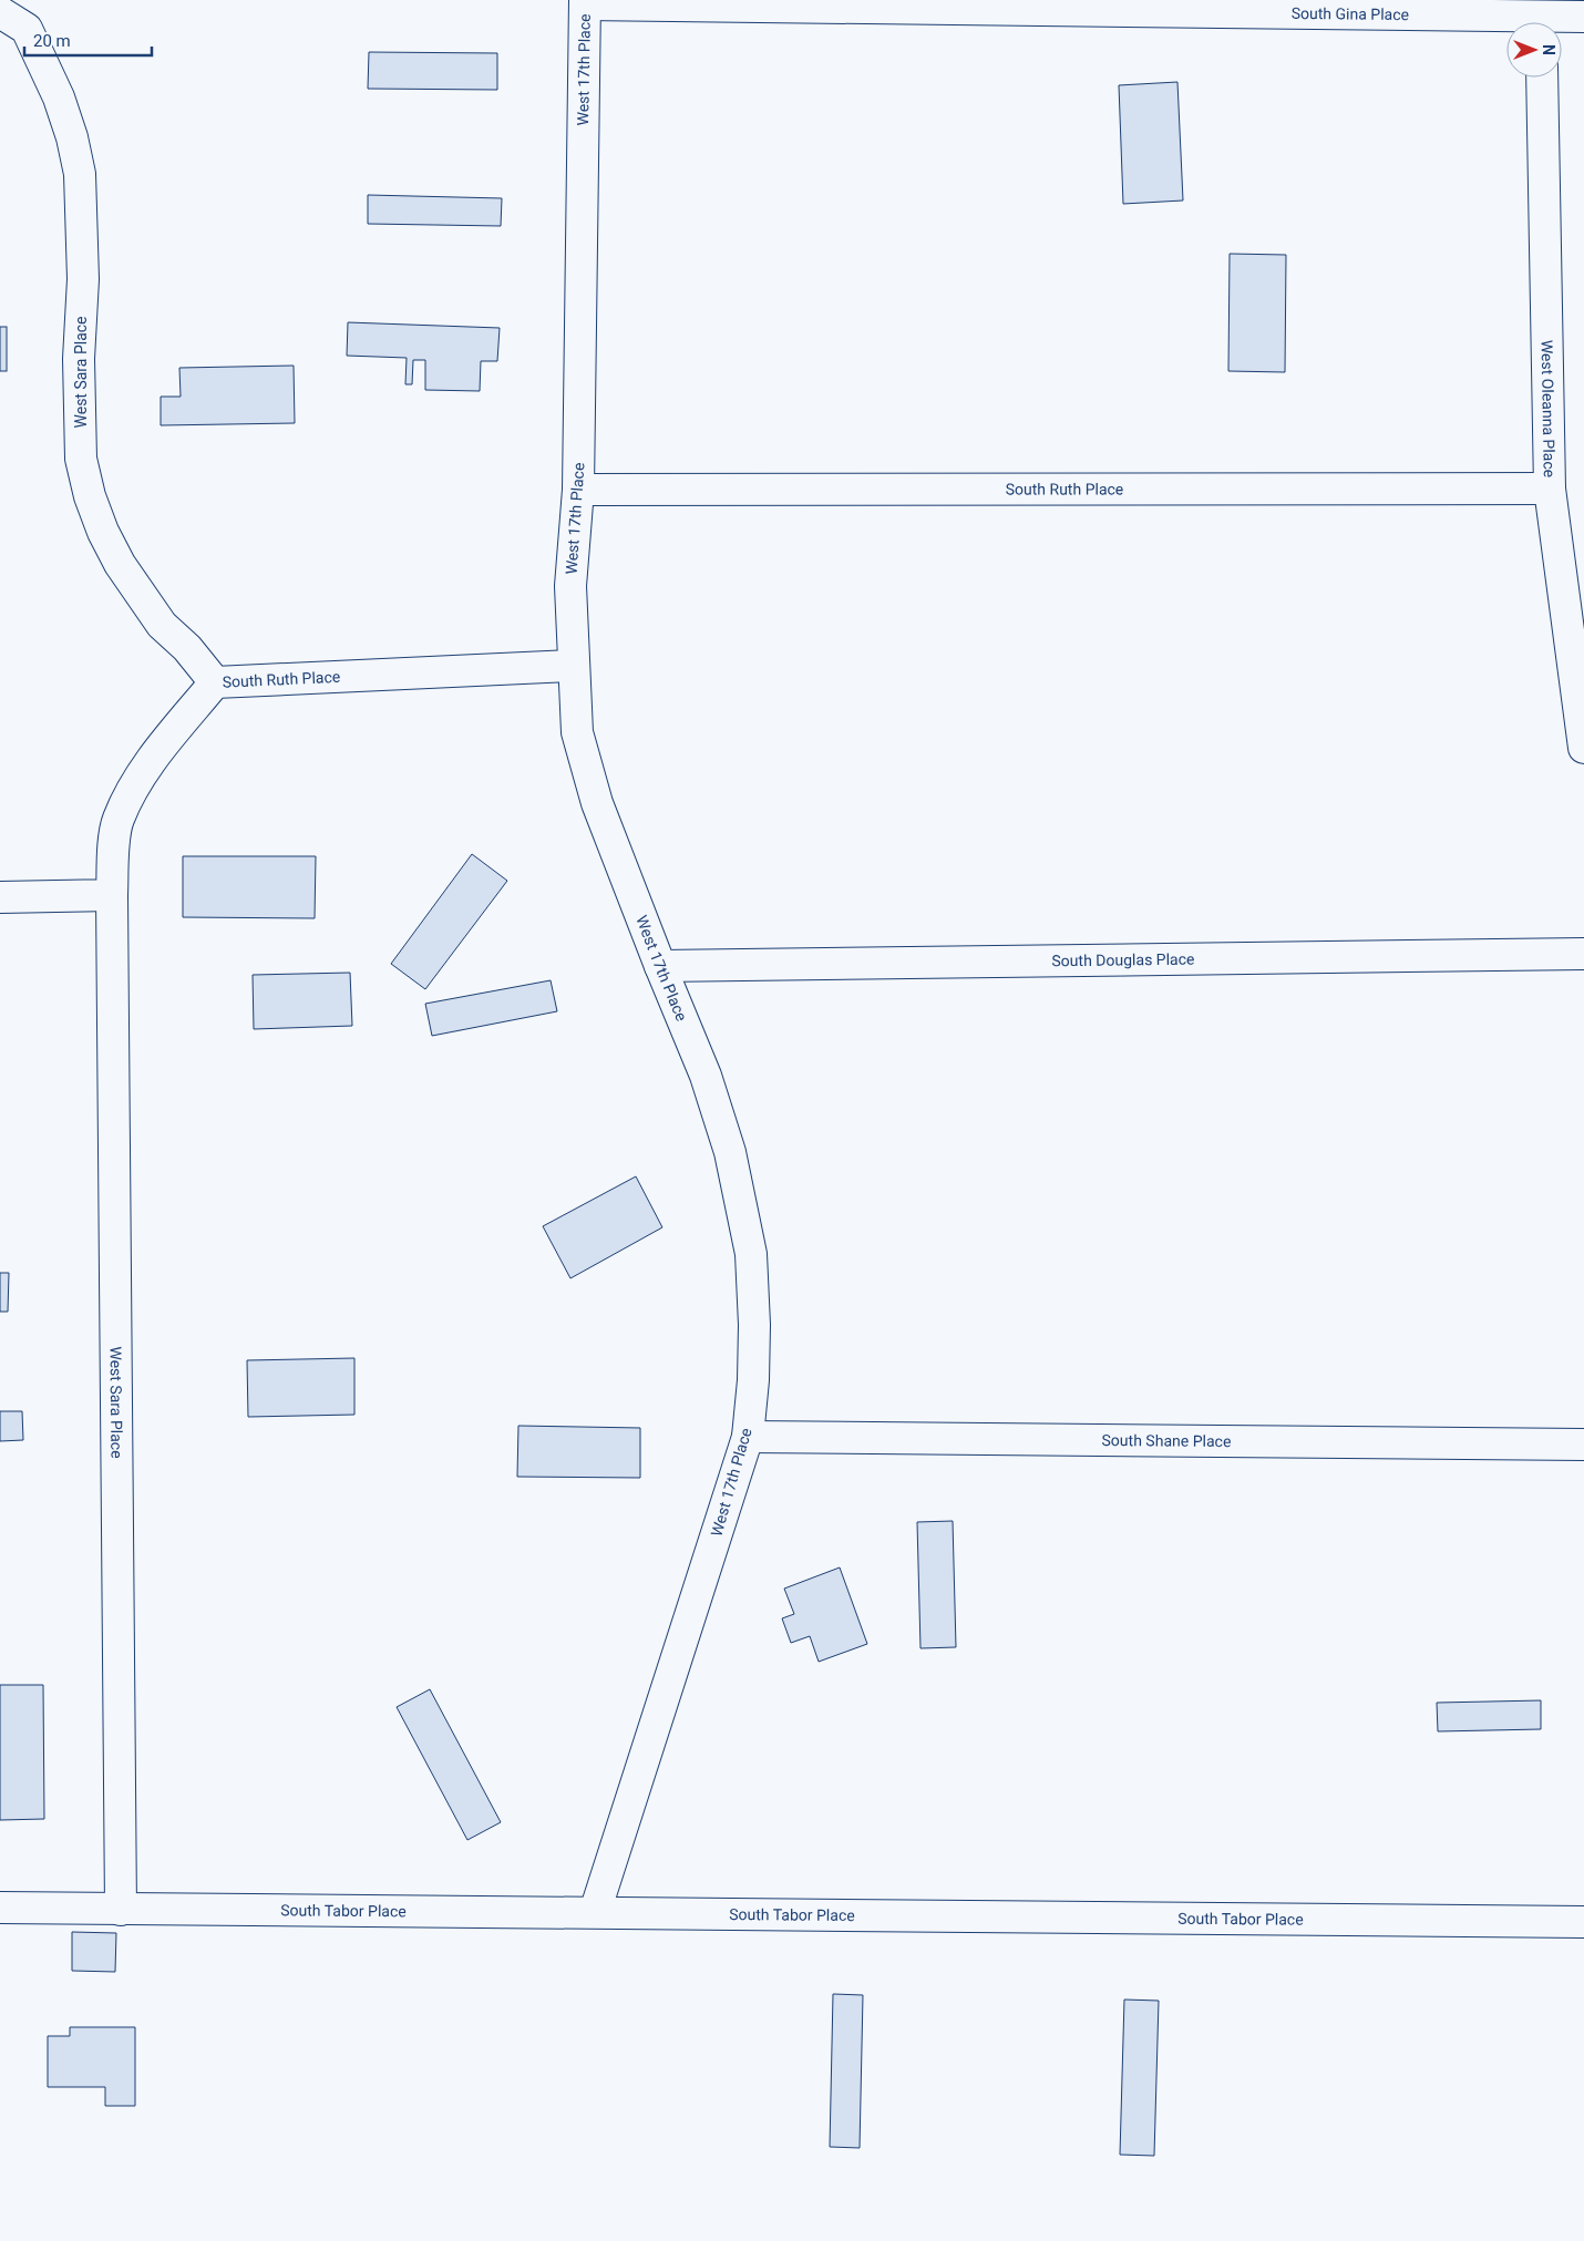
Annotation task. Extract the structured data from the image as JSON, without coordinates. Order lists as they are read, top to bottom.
{
  "streets": {
    "street": [
      "South Gina Place",
      "West 17th Place",
      "West Sara Place",
      "West Oleanna Place",
      "South Ruth Place",
      "South Douglas Place",
      "South Shane Place",
      "South Tabor Place"
    ]
  },
  "crossings": [
    ["South Gina Place", "West 17th Place"],
    ["West 17th Place", "South Ruth Place"],
    ["West 17th Place", "South Douglas Place"],
    ["West 17th Place", "South Shane Place"],
    ["West 17th Place", "South Tabor Place"],
    ["West Sara Place", "South Ruth Place"],
    ["West Sara Place", "South Tabor Place"],
    ["West Oleanna Place", "South Ruth Place"]
  ],
  "scale_bar": "20 m",
  "north": "right"
}
